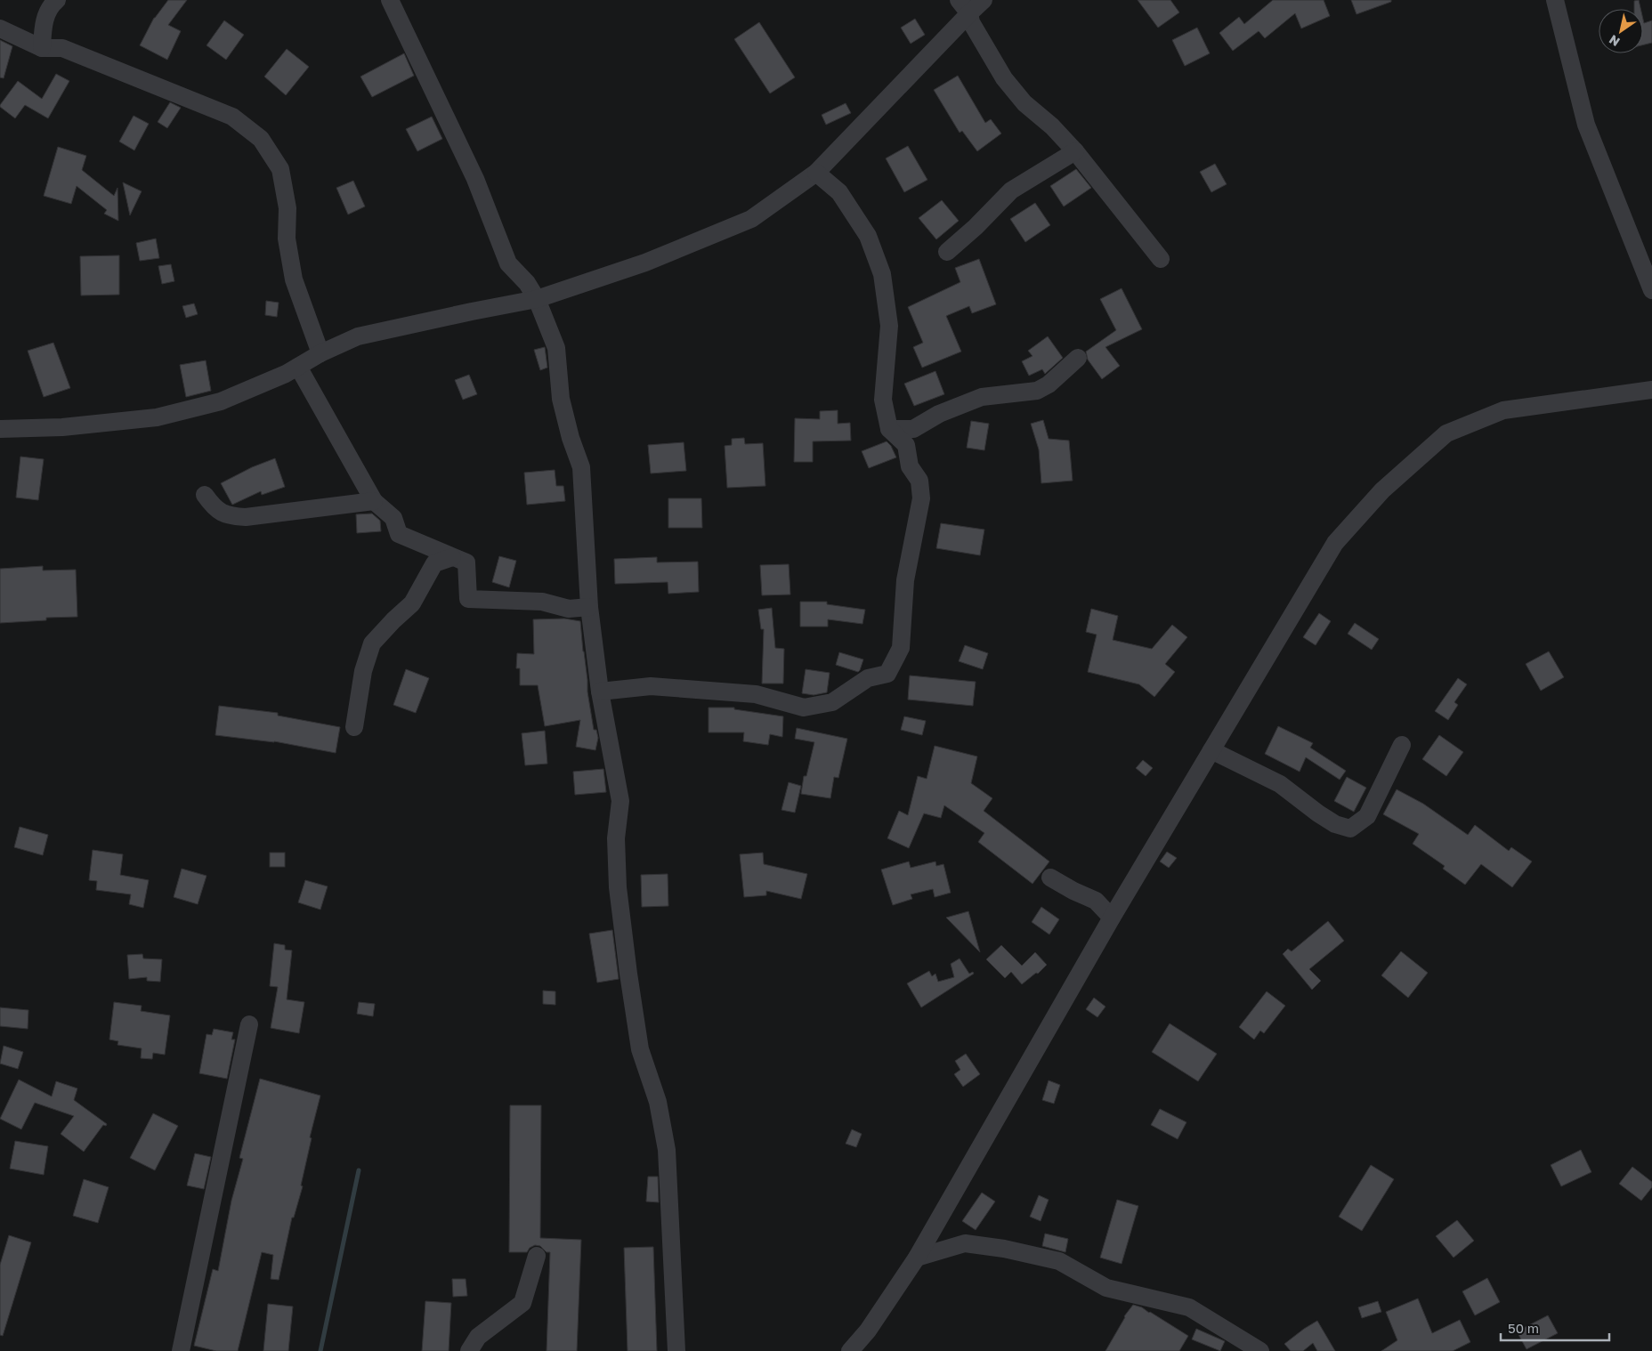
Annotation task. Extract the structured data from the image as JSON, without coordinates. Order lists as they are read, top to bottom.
{
  "scale_bar": "50 m",
  "north": "bottom left"
}
